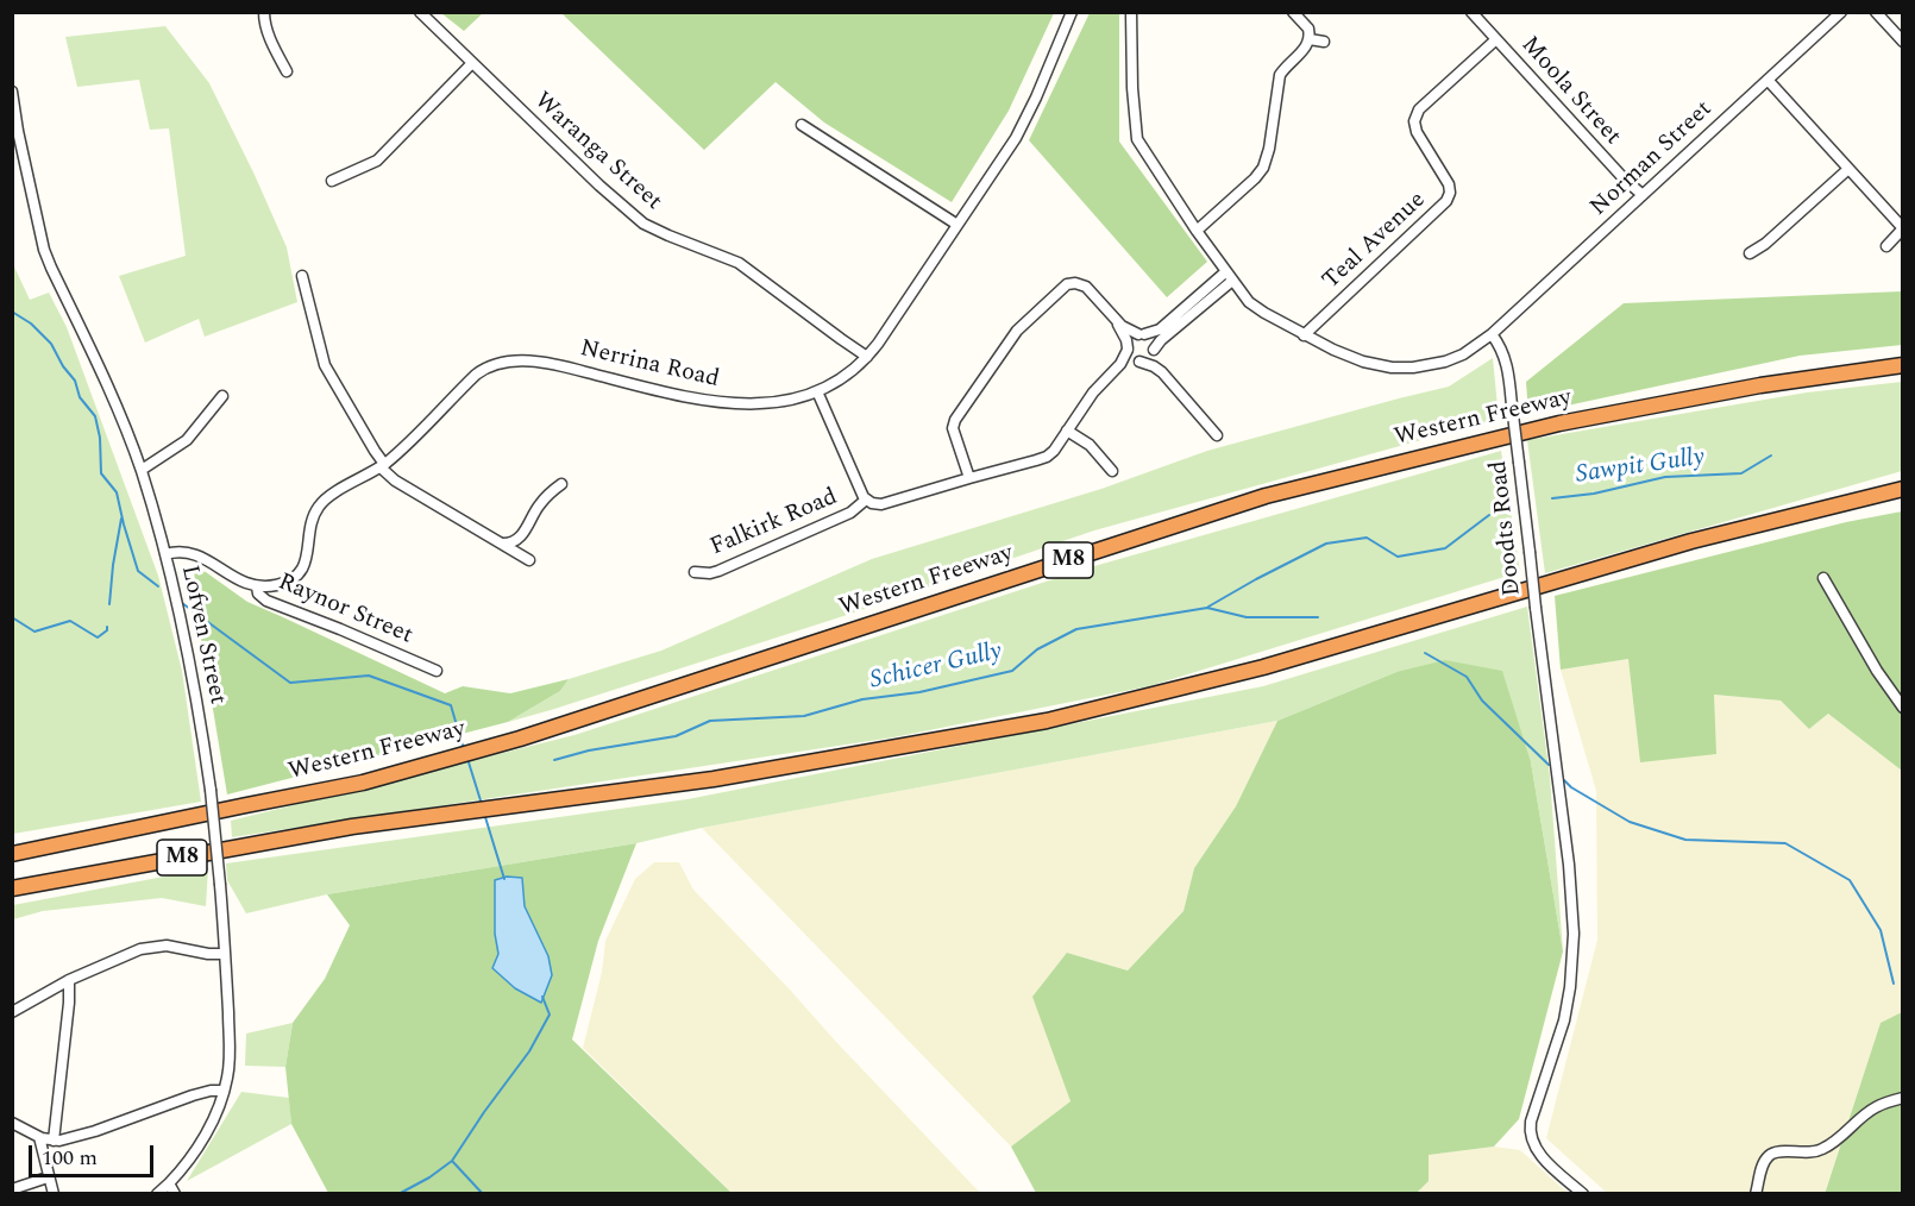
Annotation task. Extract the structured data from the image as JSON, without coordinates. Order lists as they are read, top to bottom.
{
  "streets": {
    "highway": ["Western Freeway", "M8"],
    "street": [
      "Moola Street",
      "Waranga Street",
      "Norman Street",
      "Teal Avenue",
      "Nerrina Road",
      "Falkirk Road",
      "Doodts Road",
      "Raynor Street",
      "Lofven Street"
    ]
  },
  "crossings": [
    ["Moola Street", "Norman Street"],
    ["Moola Street", "Teal Avenue"],
    ["Waranga Street", "Nerrina Road"],
    ["Norman Street", "Doodts Road"],
    ["Nerrina Road", "Raynor Street"],
    ["Raynor Street", "Lofven Street"]
  ],
  "water": ["Sawpit Gully", "Schicer Gully"],
  "scale_bar": "100 m"
}
